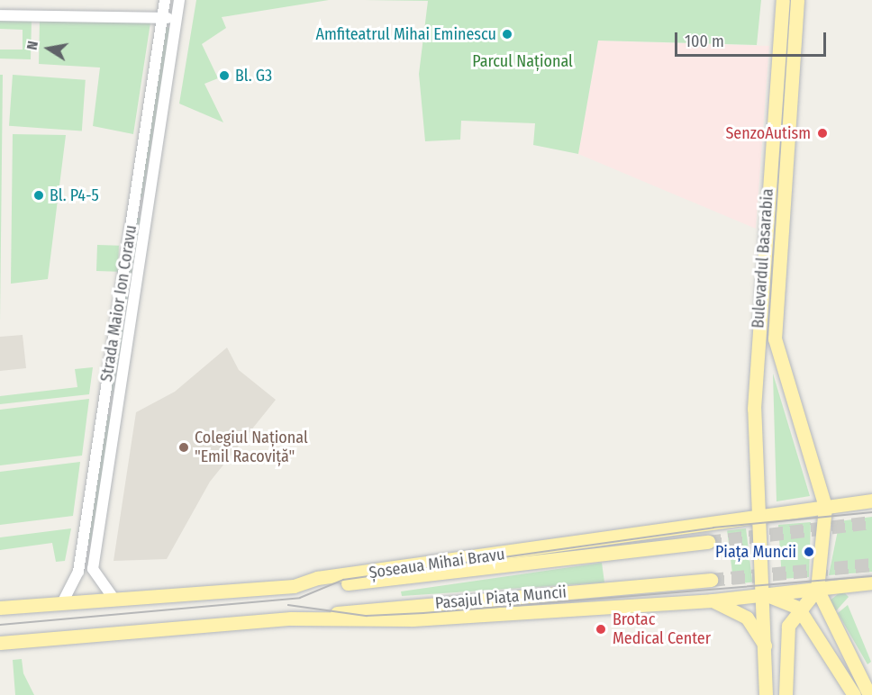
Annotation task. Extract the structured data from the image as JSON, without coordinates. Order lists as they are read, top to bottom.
{
  "streets": {
    "main road": ["Bulevardul Basarabia", "Șoseaua Mihai Bravu", "Pasajul Piața Muncii"],
    "street": ["Strada Maior Ion Coravu"]
  },
  "crossings": [
    ["Bulevardul Basarabia", "Șoseaua Mihai Bravu"],
    ["Strada Maior Ion Coravu", "Șoseaua Mihai Bravu"],
    ["Șoseaua Mihai Bravu", "Pasajul Piața Muncii"]
  ],
  "parks": ["Parcul Național"],
  "places": [
    "Amfiteatrul Mihai Eminescu",
    "Bl. G3",
    "SenzoAutism",
    "Bl. P4-5",
    "Colegiul Național \"Emil Racoviță\"",
    "Piața Muncii",
    "Brotac Medical Center"
  ],
  "scale_bar": "100 m",
  "north": "left"
}
